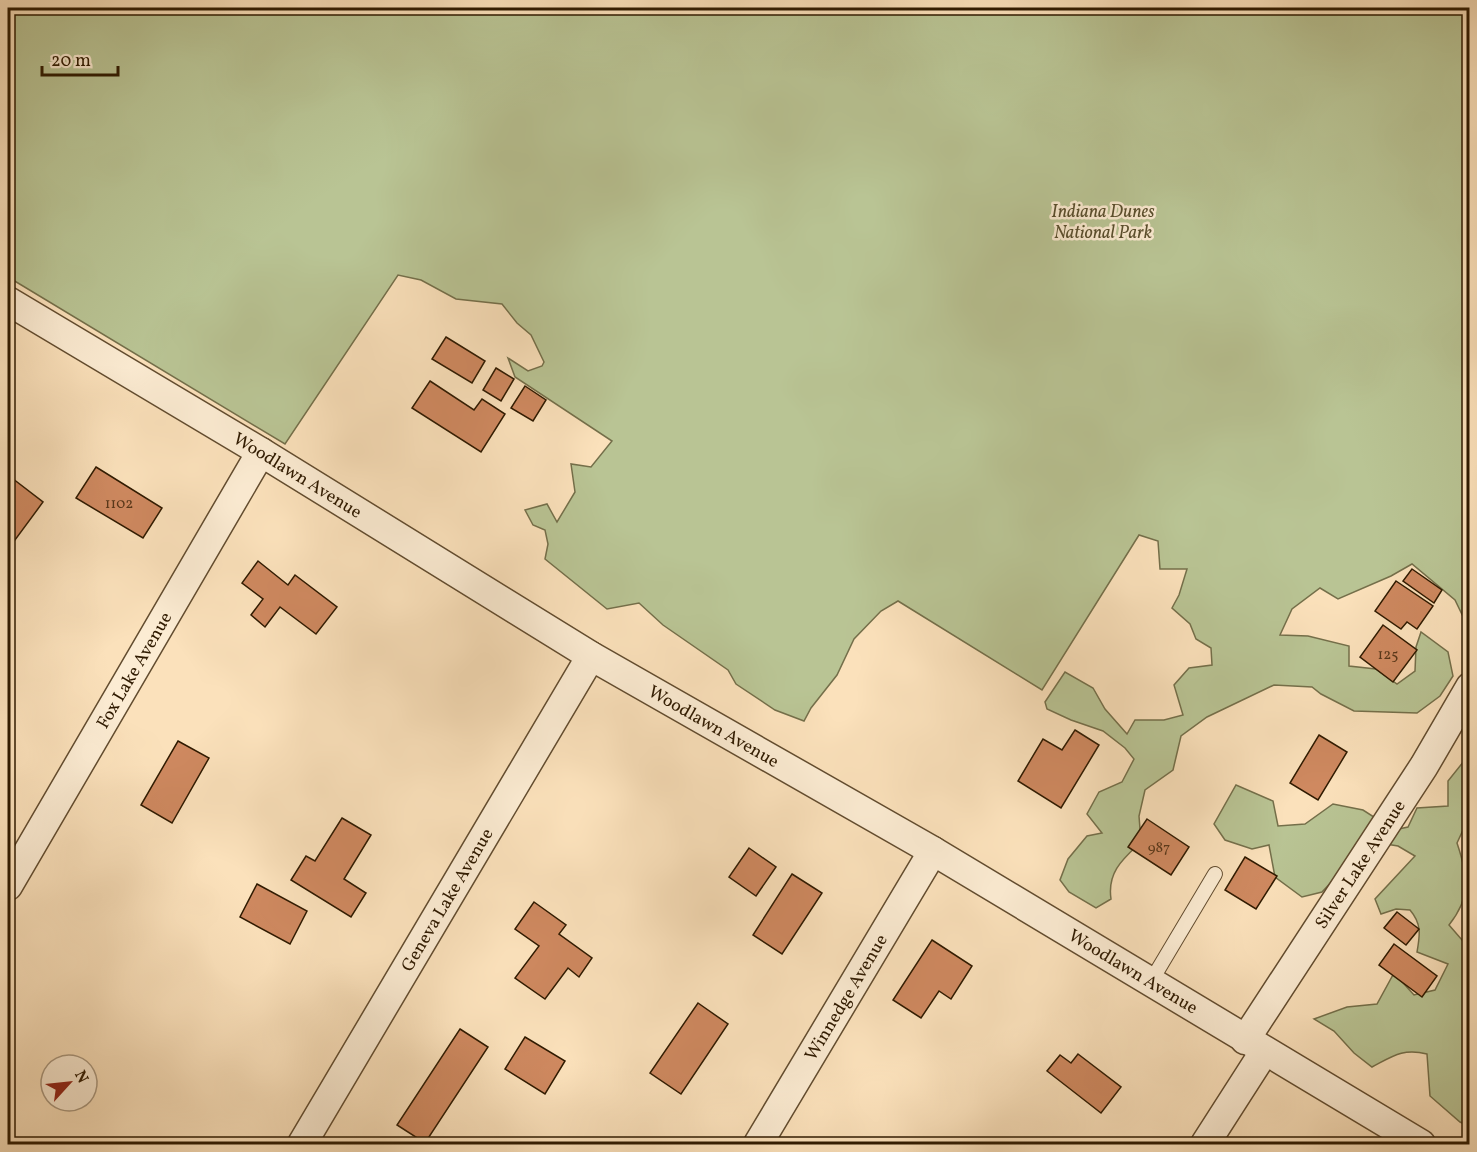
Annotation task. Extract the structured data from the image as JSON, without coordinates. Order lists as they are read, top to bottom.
{
  "streets": {
    "street": [
      "Woodlawn Avenue",
      "Fox Lake Avenue",
      "Silver Lake Avenue",
      "Geneva Lake Avenue",
      "Winnedge Avenue"
    ]
  },
  "crossings": [
    ["Woodlawn Avenue", "Fox Lake Avenue"],
    ["Woodlawn Avenue", "Silver Lake Avenue"],
    ["Woodlawn Avenue", "Geneva Lake Avenue"],
    ["Woodlawn Avenue", "Winnedge Avenue"]
  ],
  "parks": ["Indiana Dunes National Park"],
  "house_numbers": ["1102", "125", "987"],
  "scale_bar": "20 m",
  "north": "top right"
}
